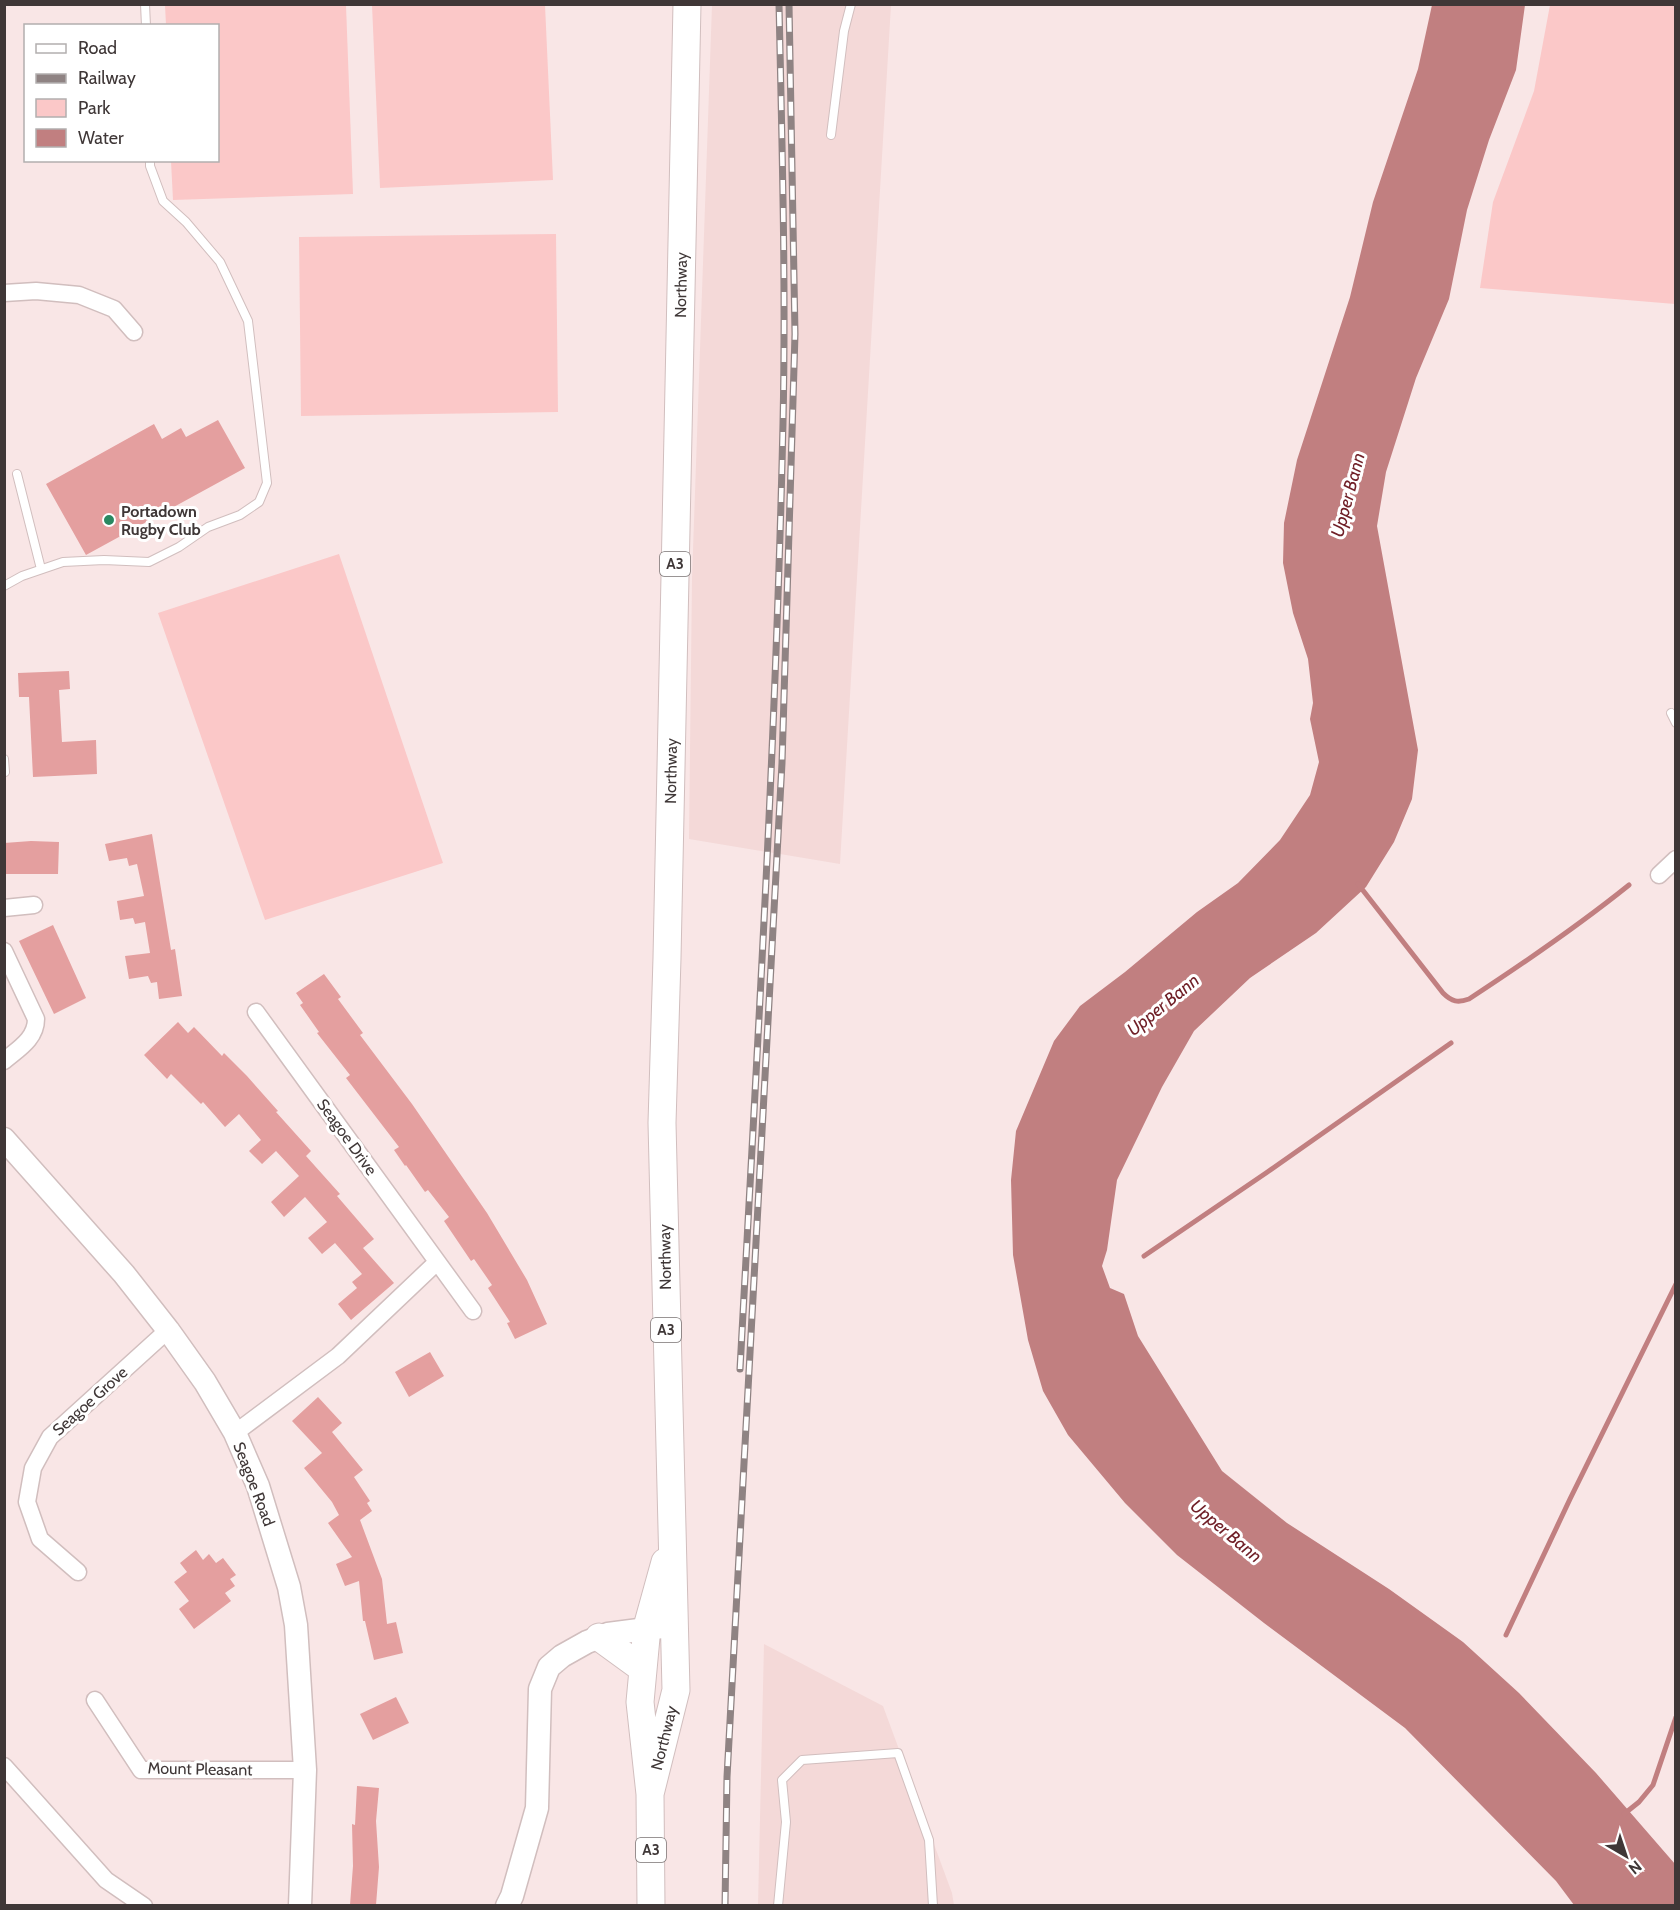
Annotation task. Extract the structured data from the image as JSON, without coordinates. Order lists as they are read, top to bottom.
{
  "streets": {
    "highway": ["Northway", "A3"],
    "main road": ["Seagoe Road"],
    "street": ["Seagoe Drive", "Seagoe Grove", "Mount Pleasant"]
  },
  "crossings": [
    ["Seagoe Grove", "Seagoe Road"],
    ["Seagoe Road", "Mount Pleasant"]
  ],
  "water": ["Upper Bann"],
  "places": ["Portadown Rugby Club"],
  "legend": [
    "Road",
    "Railway",
    "Park",
    "Water"
  ],
  "north": "bottom right"
}
